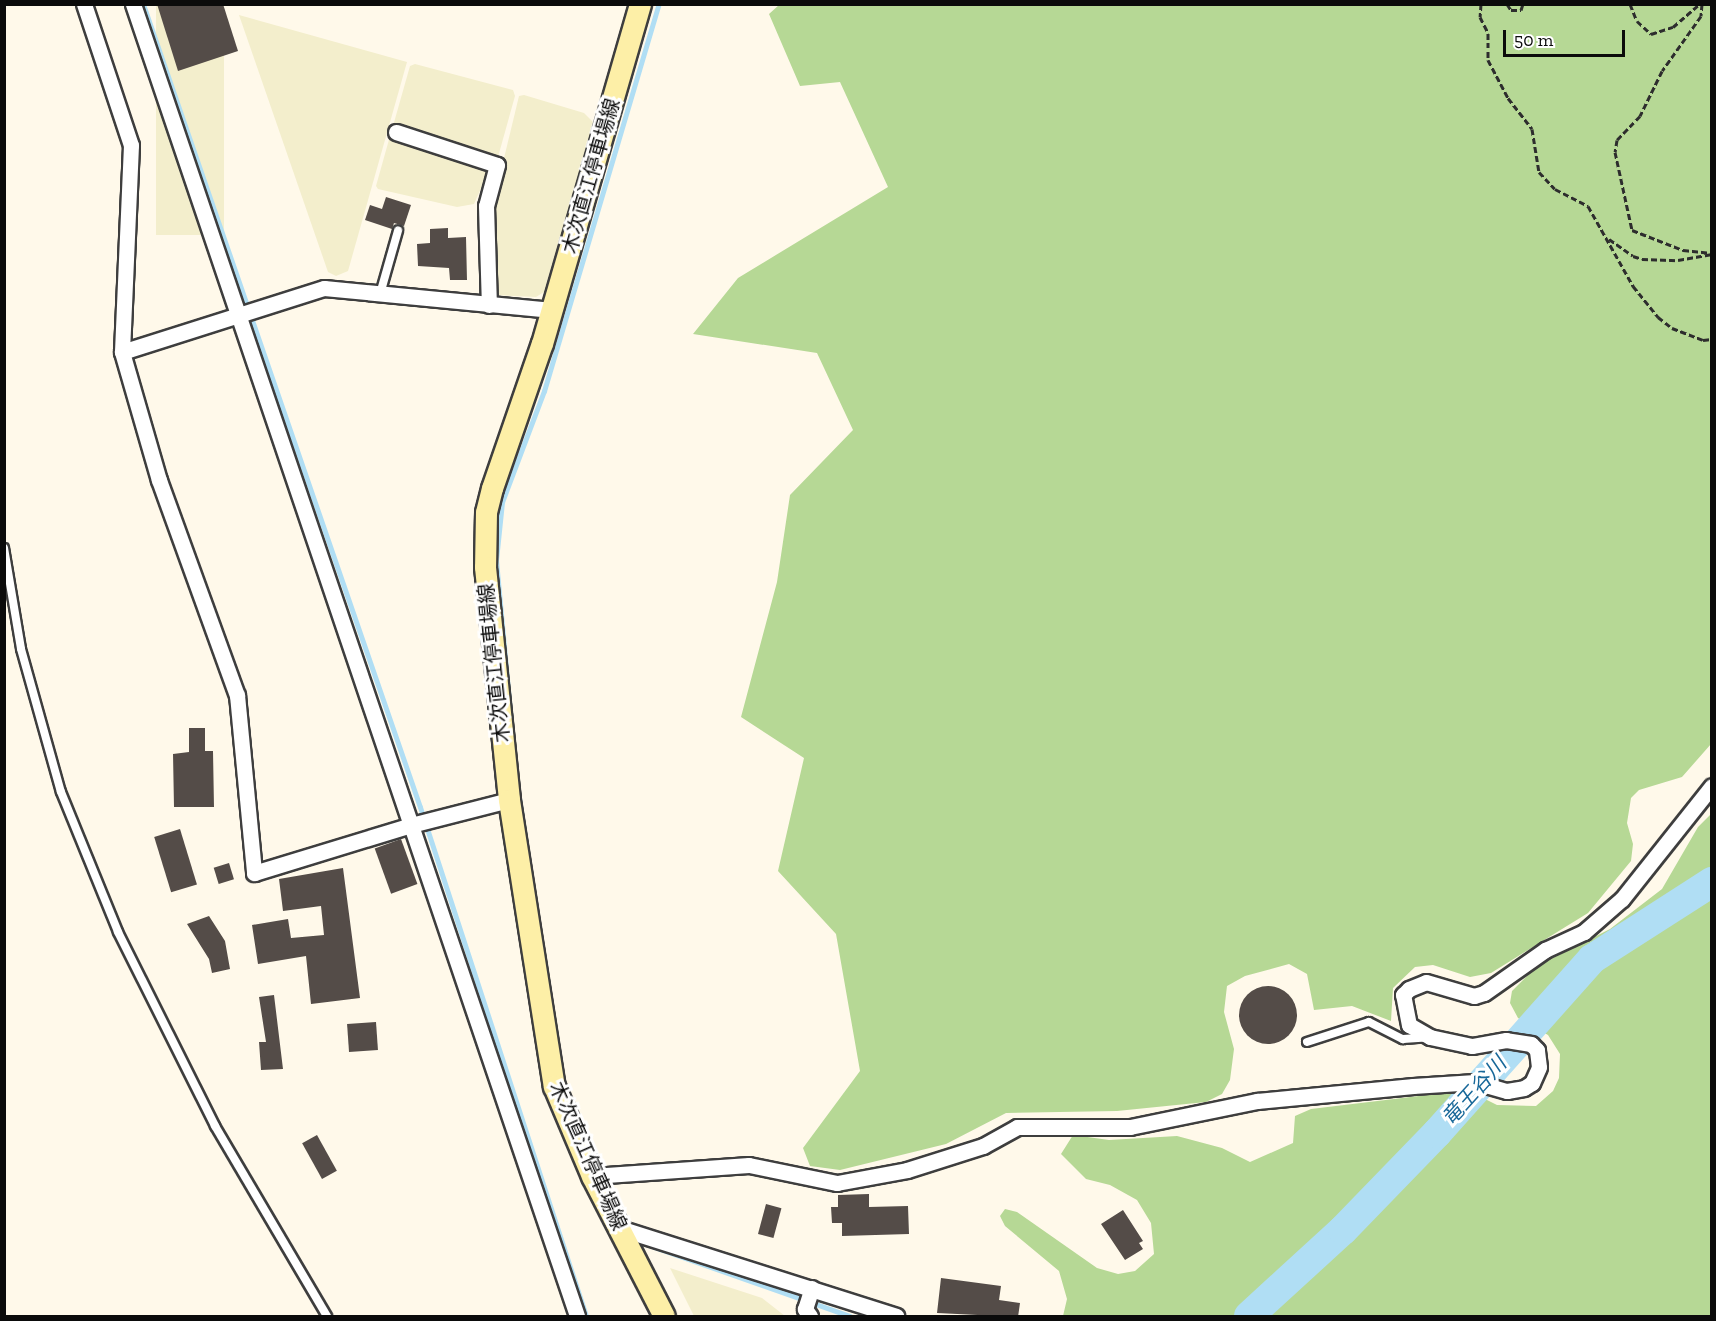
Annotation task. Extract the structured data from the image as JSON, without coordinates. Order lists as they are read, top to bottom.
{
  "streets": {
    "main road": ["木次直江停車場線"]
  },
  "water": ["竜王谷川"],
  "scale_bar": "50 m"
}
